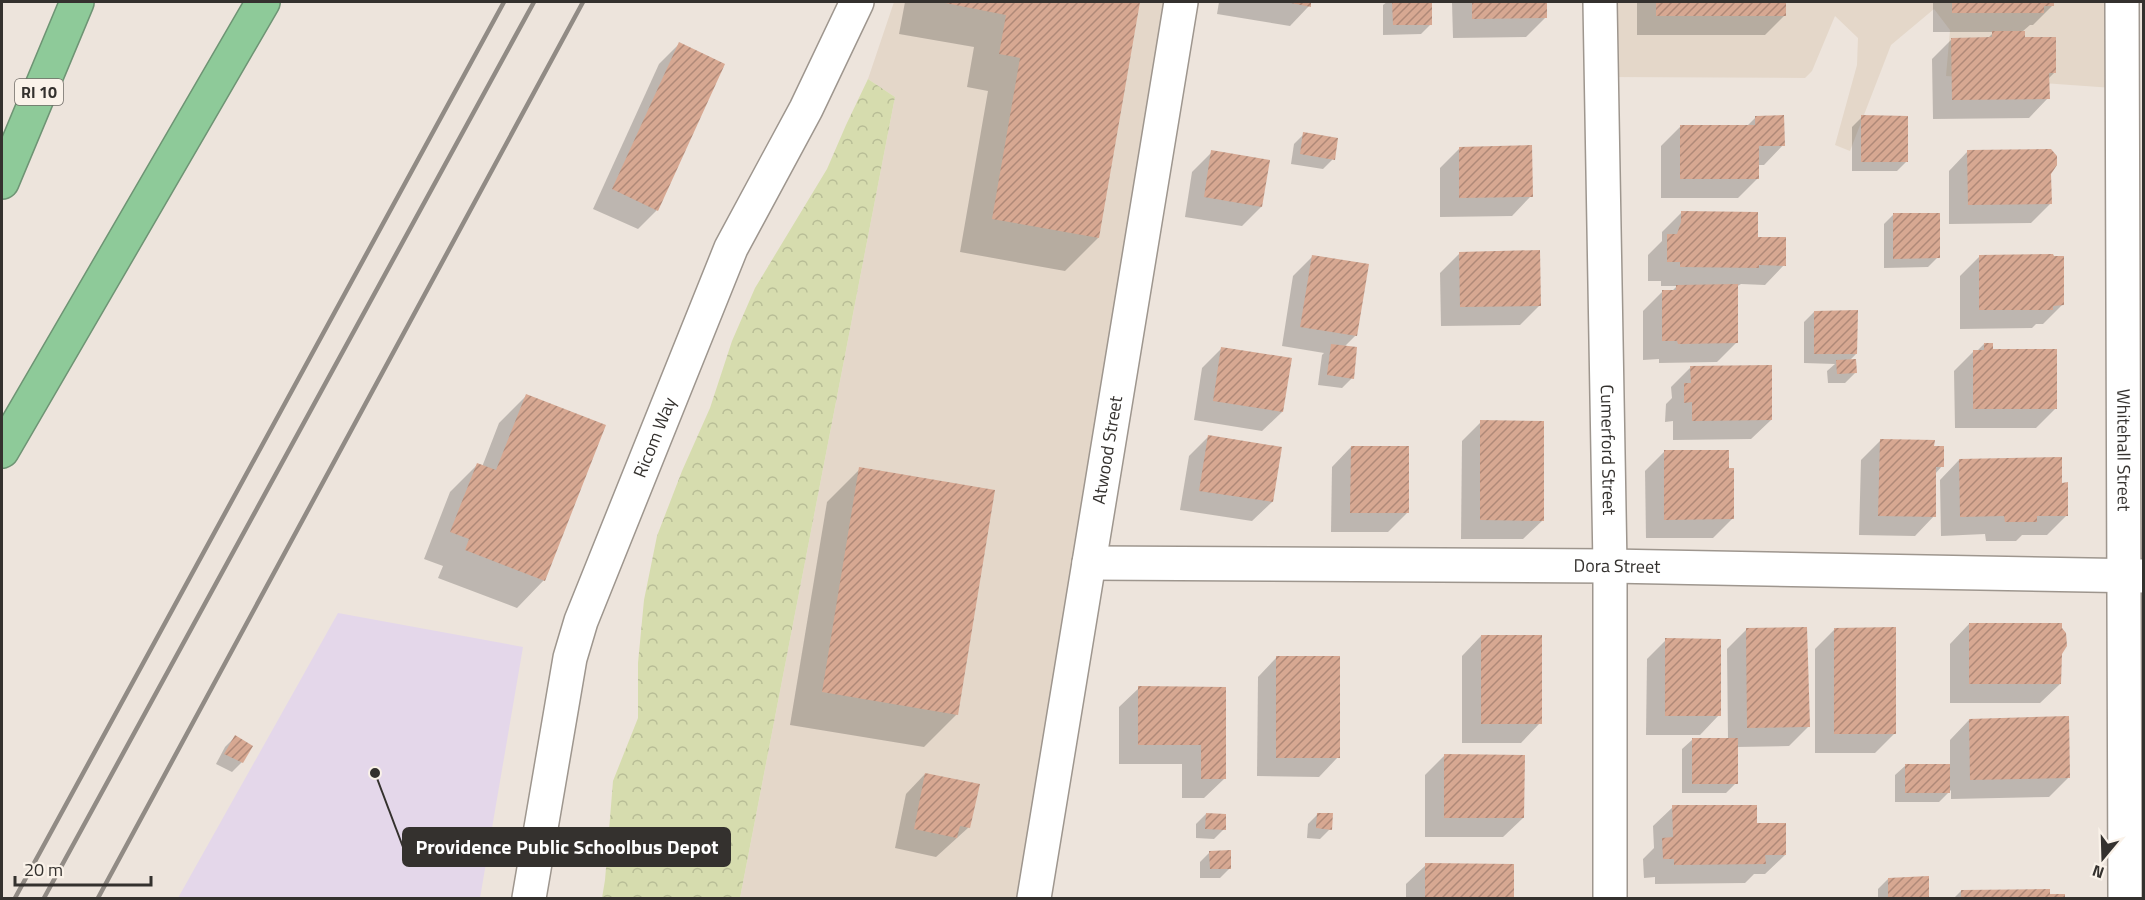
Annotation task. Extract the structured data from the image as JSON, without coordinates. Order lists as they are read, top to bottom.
{
  "streets": {
    "highway": ["RI 10"],
    "street": [
      "Ricom Way",
      "Atwood Street",
      "Cumerford Street",
      "Whitehall Street",
      "Dora Street"
    ]
  },
  "crossings": [
    ["Atwood Street", "Dora Street"],
    ["Cumerford Street", "Dora Street"],
    ["Whitehall Street", "Dora Street"]
  ],
  "places": ["Providence Public Schoolbus Depot"],
  "scale_bar": "20 m",
  "north": "bottom"
}
